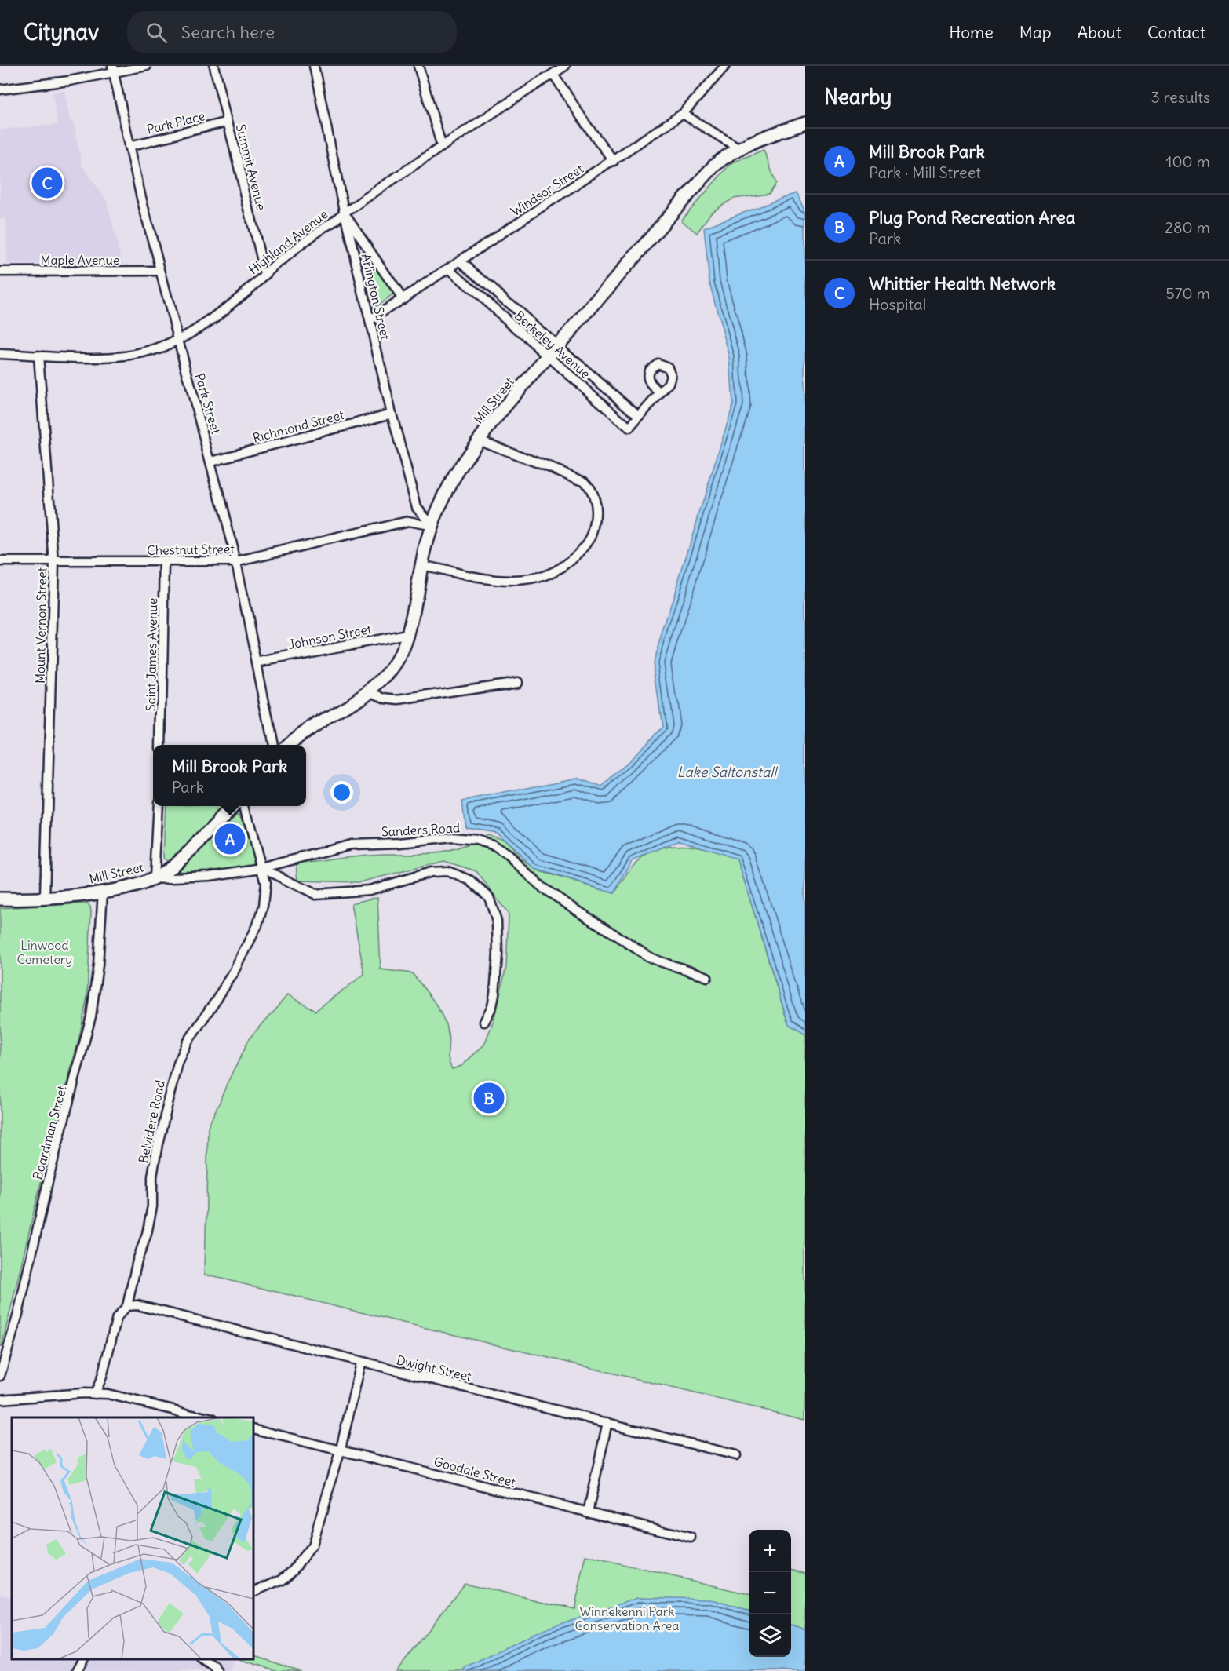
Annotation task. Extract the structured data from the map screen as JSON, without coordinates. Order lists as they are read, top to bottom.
{
  "streets": {
    "main road": ["Mill Street"],
    "street": [
      "Park Place",
      "Summit Avenue",
      "Windsor Street",
      "Highland Avenue",
      "Maple Avenue",
      "Arlington Street",
      "Berkeley Avenue",
      "Park Street",
      "Richmond Street",
      "Chestnut Street",
      "Mount Vernon Street",
      "Johnson Street",
      "Saint James Avenue",
      "Sanders Road",
      "Belvidere Road",
      "Boardman Street",
      "Dwight Street",
      "Goodale Street"
    ]
  },
  "crossings": [
    ["Park Place", "Summit Avenue"],
    ["Park Place", "Park Street"],
    ["Summit Avenue", "Highland Avenue"],
    ["Windsor Street", "Arlington Street"],
    ["Windsor Street", "Berkeley Avenue"],
    ["Highland Avenue", "Arlington Street"],
    ["Highland Avenue", "Park Street"],
    ["Highland Avenue", "Mount Vernon Street"],
    ["Maple Avenue", "Park Street"],
    ["Arlington Street", "Mill Street"],
    ["Arlington Street", "Richmond Street"],
    ["Arlington Street", "Chestnut Street"],
    ["Berkeley Avenue", "Mill Street"],
    ["Mill Street", "Chestnut Street"],
    ["Mill Street", "Mount Vernon Street"],
    ["Mill Street", "Johnson Street"],
    ["Mill Street", "Sanders Road"],
    ["Mill Street", "Boardman Street"],
    ["Park Street", "Richmond Street"],
    ["Park Street", "Chestnut Street"],
    ["Park Street", "Johnson Street"],
    ["Chestnut Street", "Mount Vernon Street"],
    ["Chestnut Street", "Saint James Avenue"],
    ["Sanders Road", "Belvidere Road"],
    ["Belvidere Road", "Dwight Street"]
  ],
  "water": ["Lake Saltonstall"],
  "parks": ["Linwood Cemetery", "Winnekenni Park Conservation Area"],
  "page": {
    "header": "Citynav",
    "search": "Search here",
    "nav": [
      "Home",
      "Map",
      "About",
      "Contact"
    ],
    "heading": ["Nearby", "3 results"],
    "list": [
      {
        "mark": "A",
        "name": "Mill Brook Park",
        "note": "Park · Mill Street",
        "value": "100 m"
      },
      {
        "mark": "B",
        "name": "Plug Pond Recreation Area",
        "note": "Park",
        "value": "280 m"
      },
      {
        "mark": "C",
        "name": "Whittier Health Network",
        "note": "Hospital",
        "value": "570 m"
      }
    ],
    "pins": ["C", "A", "B"],
    "popup": ["Mill Brook Park", "Park"],
    "map_buttons": ["+", "−"]
  }
}
